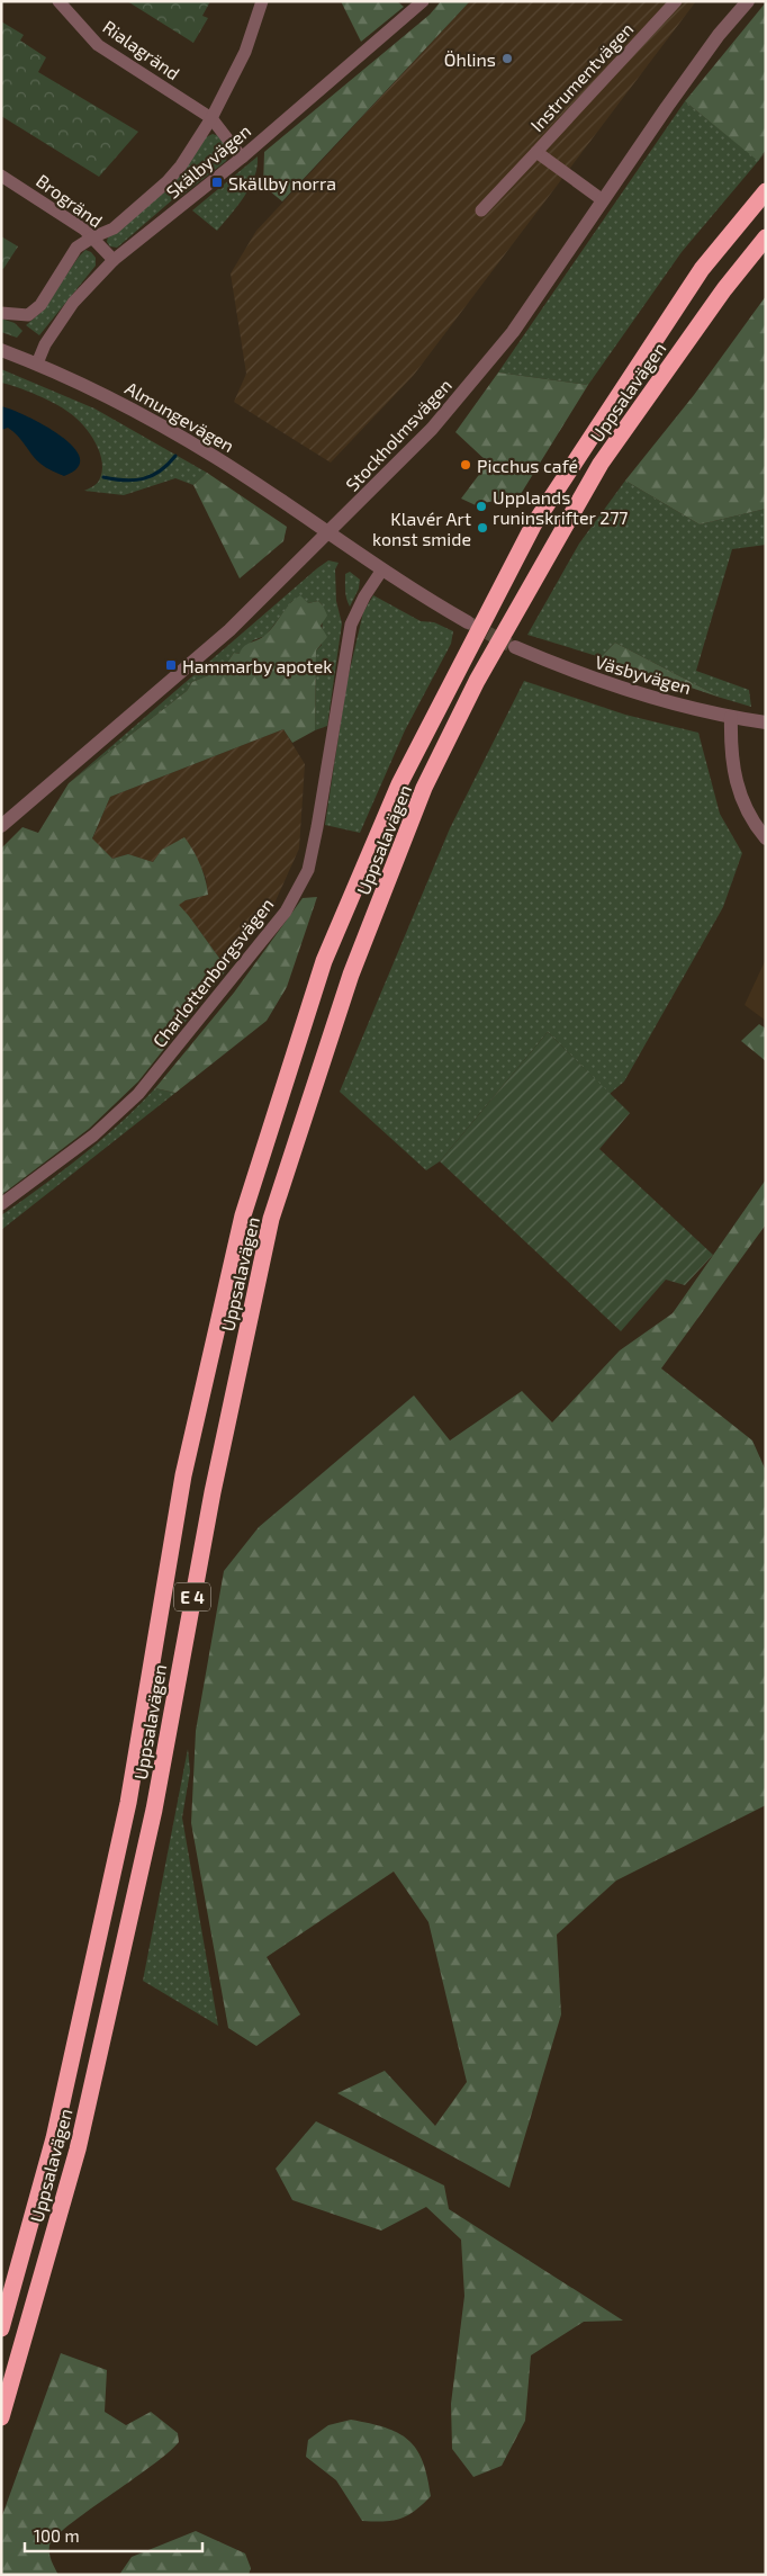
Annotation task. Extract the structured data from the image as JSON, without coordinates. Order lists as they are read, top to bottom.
{
  "streets": {
    "highway": ["Uppsalavägen", "E 4"],
    "street": [
      "Rialagränd",
      "Instrumentvägen",
      "Skälbyvägen",
      "Brogränd",
      "Almungevägen",
      "Stockholmsvägen",
      "Väsbyvägen",
      "Charlottenborgsvägen"
    ]
  },
  "crossings": [
    ["Rialagränd", "Skälbyvägen"],
    ["Instrumentvägen", "Stockholmsvägen"],
    ["Skälbyvägen", "Brogränd"],
    ["Skälbyvägen", "Almungevägen"],
    ["Almungevägen", "Stockholmsvägen"]
  ],
  "places": {
    "other": [
      "Öhlins",
      "Picchus café",
      "Upplands runinskrifter 277",
      "Klavér Art konst smide"
    ],
    "transit": ["Skällby norra", "Hammarby apotek"]
  },
  "scale_bar": "100 m"
}
